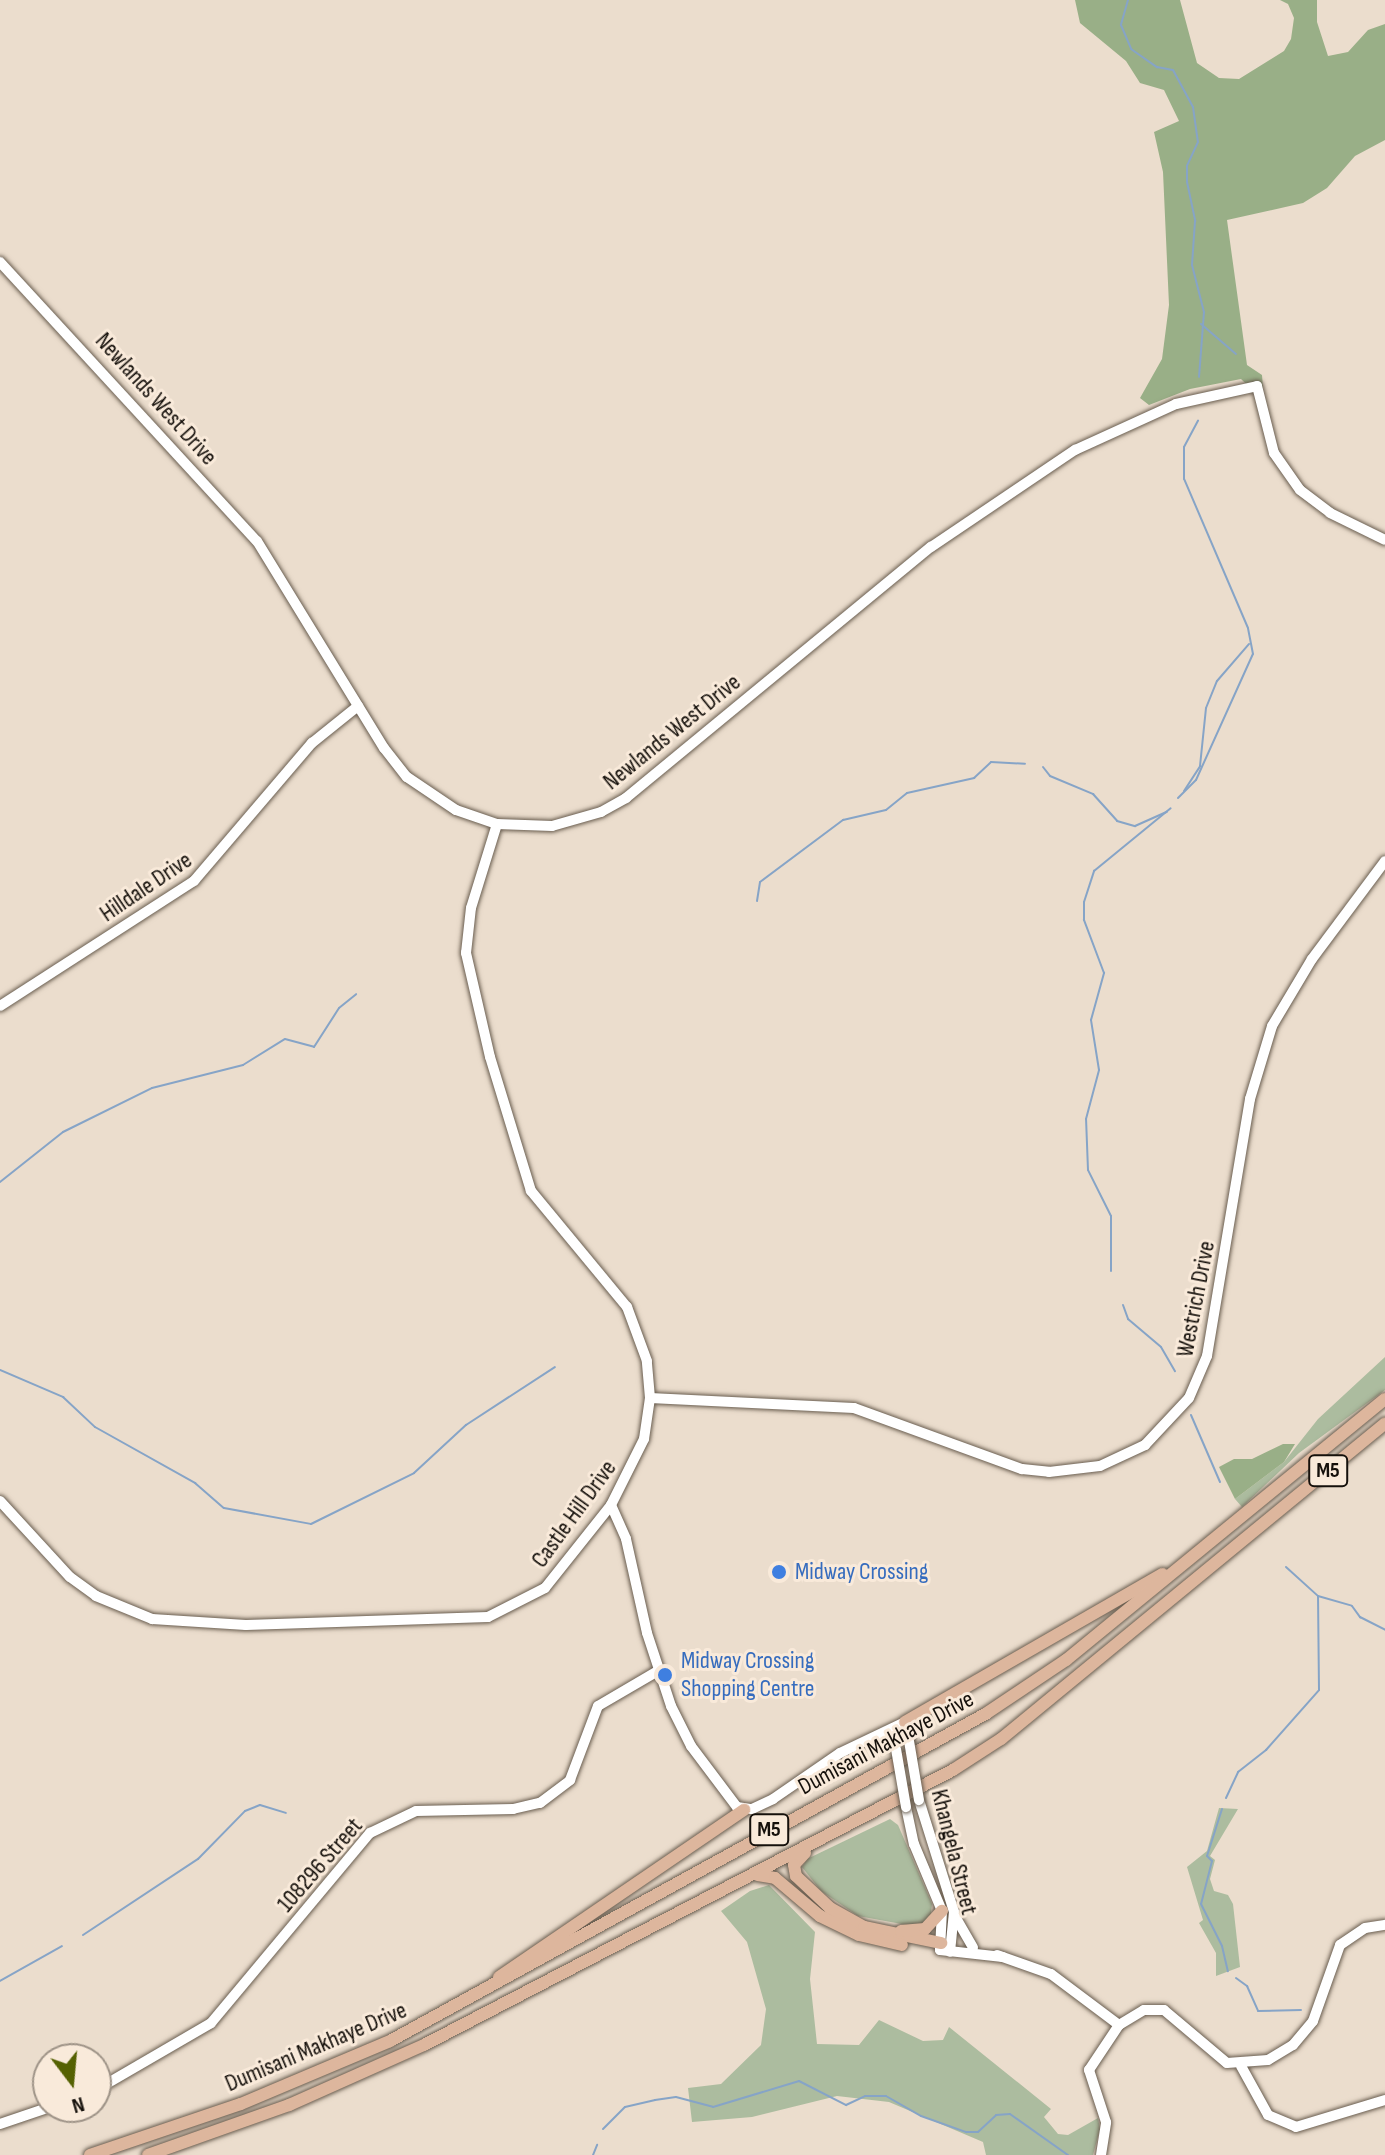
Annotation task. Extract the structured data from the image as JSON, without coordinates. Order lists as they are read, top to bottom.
{
  "streets": {
    "main road": ["M5", "Dumisani Makhaye Drive"],
    "street": [
      "Newlands West Drive",
      "Hilldale Drive",
      "Westrich Drive",
      "Castle Hill Drive",
      "Khangela Street",
      "108296 Street"
    ]
  },
  "crossings": [
    ["Newlands West Drive", "Hilldale Drive"],
    ["Newlands West Drive", "Castle Hill Drive"],
    ["Westrich Drive", "Castle Hill Drive"]
  ],
  "places": ["Midway Crossing", "Midway Crossing Shopping Centre"],
  "north": "bottom"
}
